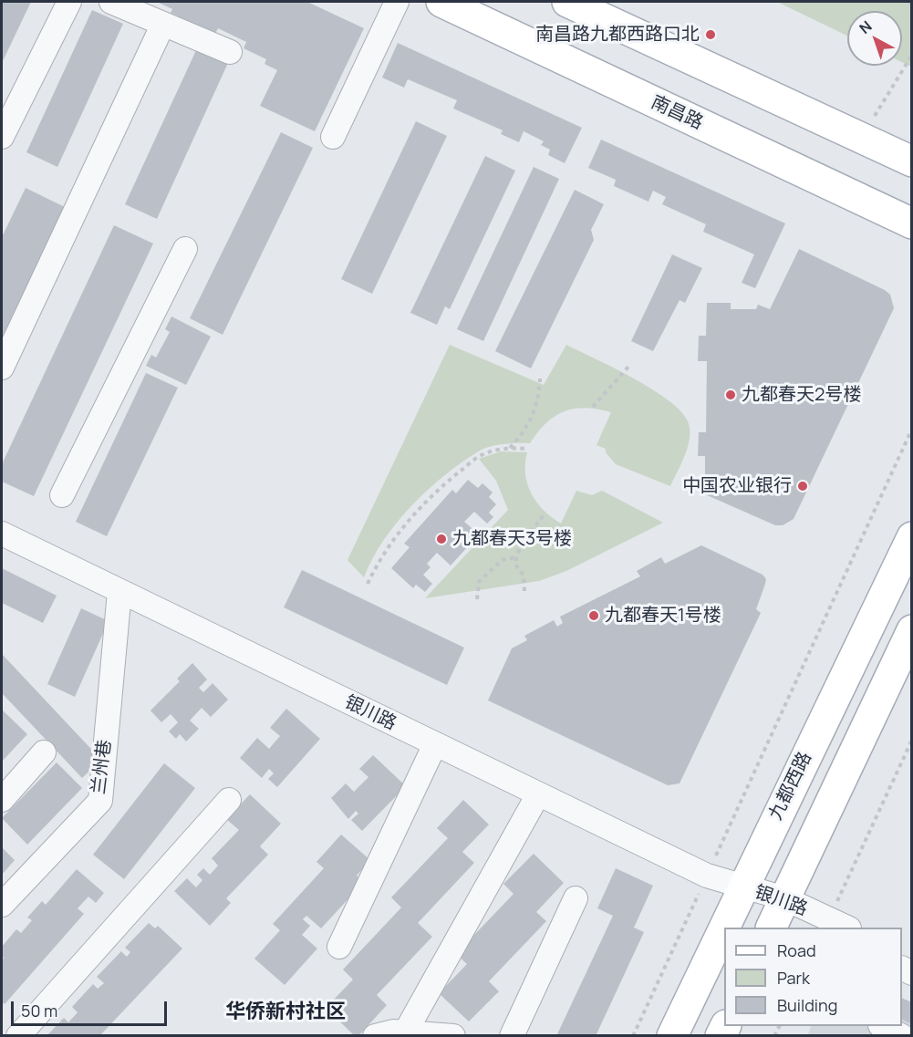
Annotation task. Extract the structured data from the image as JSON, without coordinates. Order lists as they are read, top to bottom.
{
  "streets": {
    "main road": ["南昌路", "九都西路"],
    "street": ["银川路", "兰州巷"]
  },
  "crossings": [
    ["银川路", "兰州巷"],
    ["银川路", "九都西路"]
  ],
  "districts": ["华侨新村社区"],
  "places": [
    "南昌路九都西路口北",
    "九都春天2号楼",
    "中国农业银行",
    "九都春天3号楼",
    "九都春天1号楼"
  ],
  "legend": ["Road", "Park", "Building"],
  "scale_bar": "50 m",
  "north": "top left"
}
